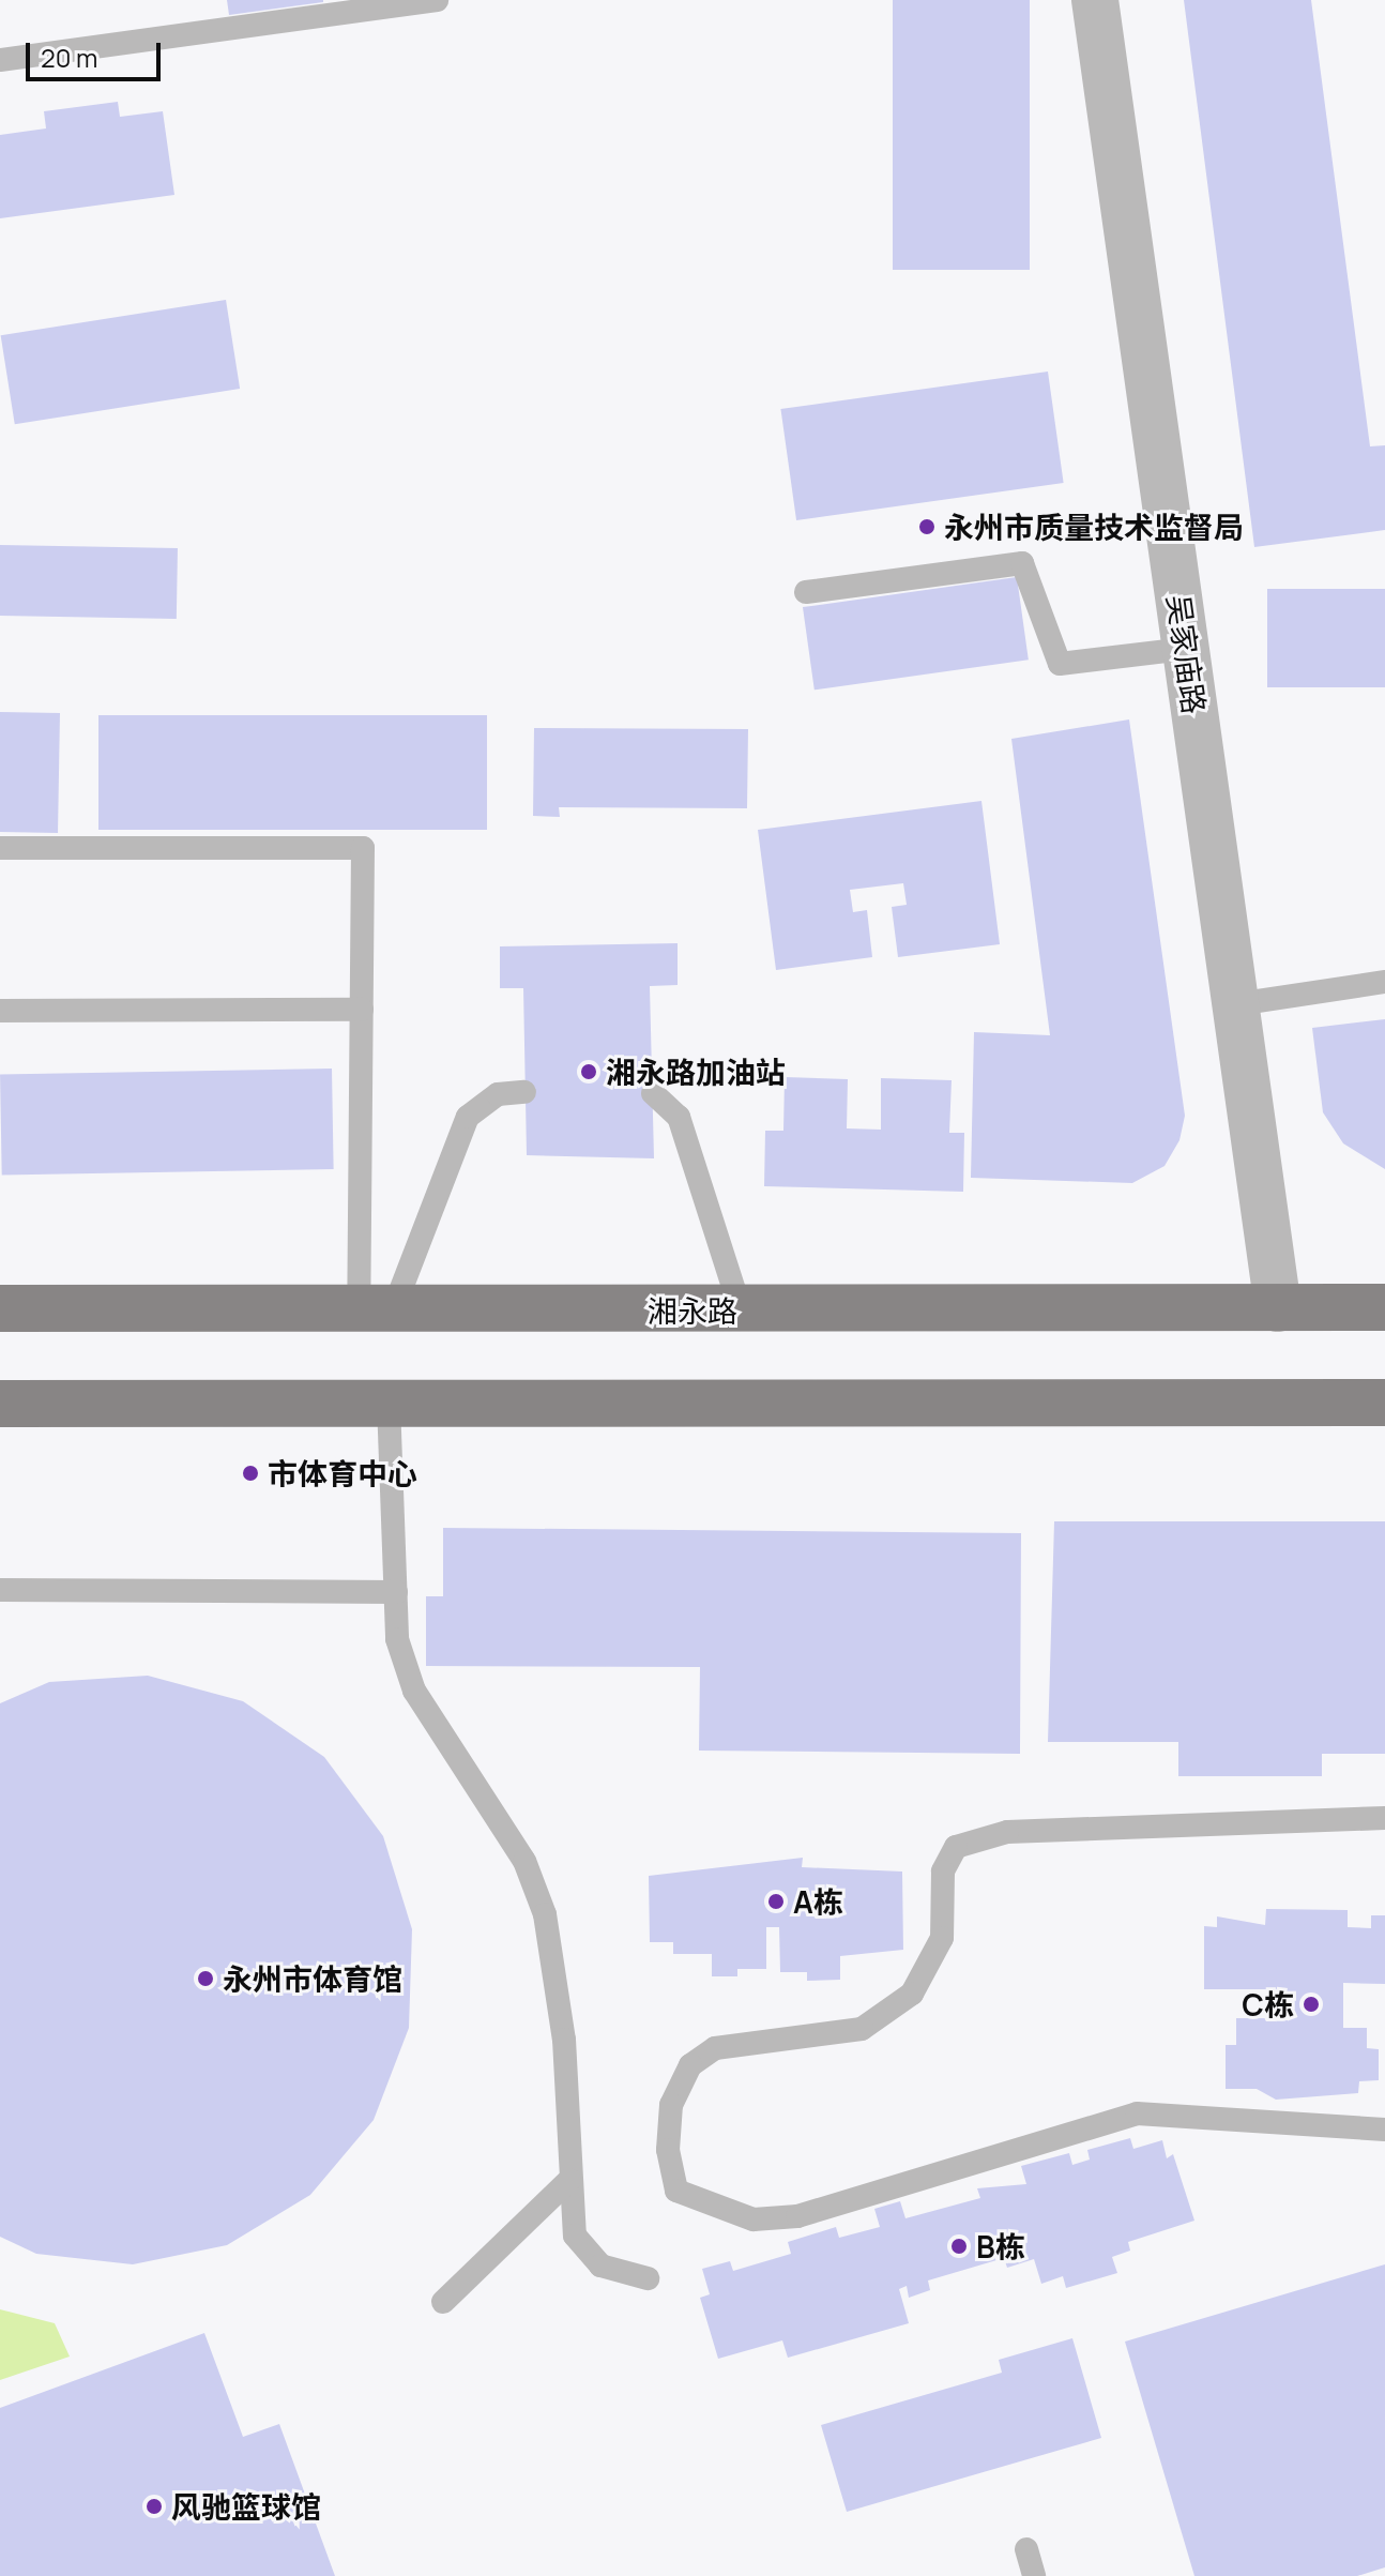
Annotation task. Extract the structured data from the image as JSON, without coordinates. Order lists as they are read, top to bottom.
{
  "streets": {
    "main road": ["湘永路"],
    "street": ["吴家庙路"]
  },
  "crossings": [
    ["吴家庙路", "湘永路"]
  ],
  "places": [
    "永州市质量技术监督局",
    "湘永路加油站",
    "市体育中心",
    "A栋",
    "永州市体育馆",
    "C栋",
    "B栋",
    "风驰篮球馆"
  ],
  "scale_bar": "20 m"
}
